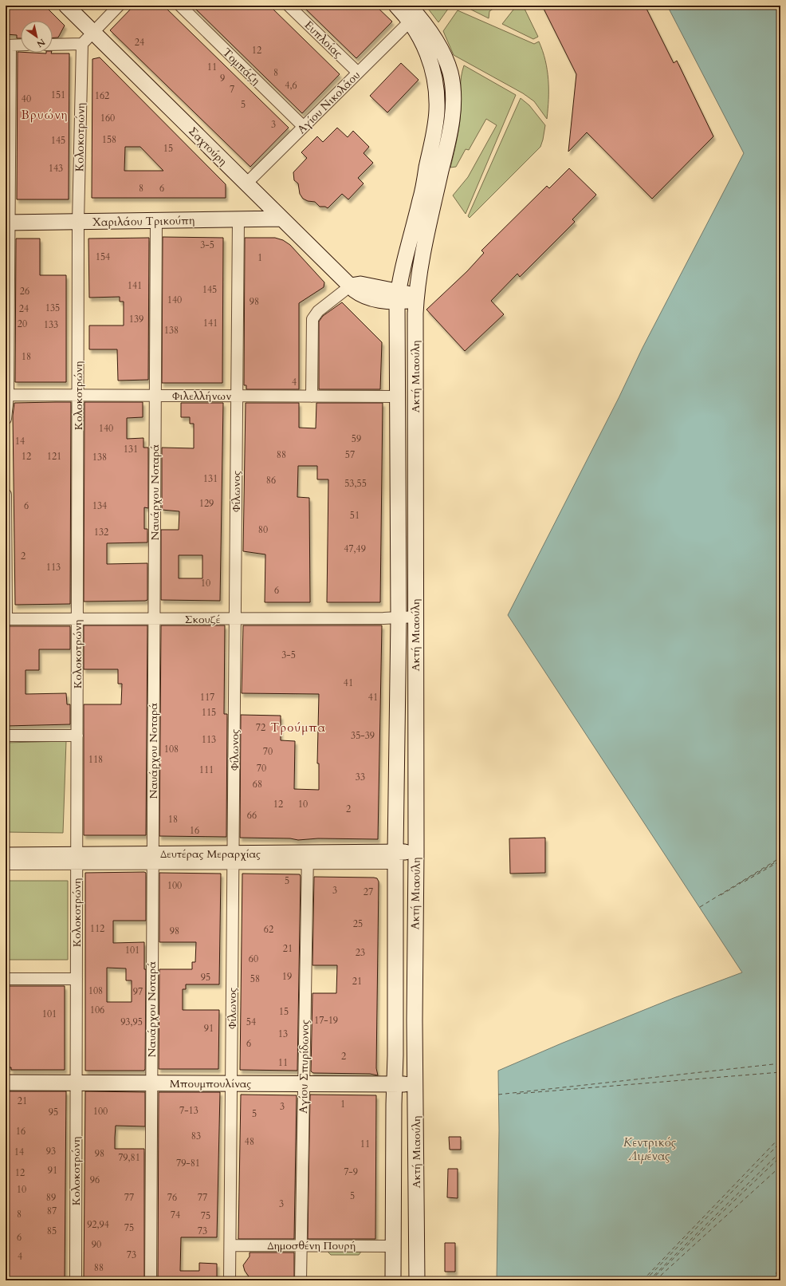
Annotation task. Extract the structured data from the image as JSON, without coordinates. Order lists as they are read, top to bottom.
{
  "streets": {
    "main road": [
      "Σαχτούρη",
      "Χαριλάου Τρικούπη",
      "Ακτή Μιαούλη",
      "Δευτέρας Μεραρχίας",
      "Μπουμπουλίνας"
    ],
    "street": [
      "Ευπλοίας",
      "Τομπάζη",
      "Αγίου Νικολάου",
      "Κολοκοτρώνη",
      "Φιλελλήνων",
      "Φίλωνος",
      "Ναυάρχου Νοταρά",
      "Σκουζέ",
      "Αγίου Σπυρίδωνος",
      "Δημοσθένη Πουρή"
    ]
  },
  "crossings": [
    ["Ευπλοίας", "Αγίου Νικολάου"],
    ["Τομπάζη", "Αγίου Νικολάου"],
    ["Αγίου Νικολάου", "Σαχτούρη"],
    ["Αγίου Νικολάου", "Ακτή Μιαούλη"],
    ["Κολοκοτρώνη", "Χαριλάου Τρικούπη"],
    ["Κολοκοτρώνη", "Φιλελλήνων"],
    ["Κολοκοτρώνη", "Σκουζέ"],
    ["Κολοκοτρώνη", "Δευτέρας Μεραρχίας"],
    ["Κολοκοτρώνη", "Μπουμπουλίνας"],
    ["Σαχτούρη", "Χαριλάου Τρικούπη"],
    ["Σαχτούρη", "Ακτή Μιαούλη"],
    ["Χαριλάου Τρικούπη", "Φίλωνος"],
    ["Χαριλάου Τρικούπη", "Ναυάρχου Νοταρά"],
    ["Ακτή Μιαούλη", "Φιλελλήνων"],
    ["Ακτή Μιαούλη", "Σκουζέ"],
    ["Ακτή Μιαούλη", "Δευτέρας Μεραρχίας"],
    ["Ακτή Μιαούλη", "Μπουμπουλίνας"],
    ["Ακτή Μιαούλη", "Δημοσθένη Πουρή"],
    ["Φιλελλήνων", "Φίλωνος"],
    ["Φιλελλήνων", "Ναυάρχου Νοταρά"],
    ["Φίλωνος", "Σκουζέ"],
    ["Φίλωνος", "Δευτέρας Μεραρχίας"],
    ["Φίλωνος", "Μπουμπουλίνας"],
    ["Φίλωνος", "Δημοσθένη Πουρή"],
    ["Ναυάρχου Νοταρά", "Σκουζέ"],
    ["Ναυάρχου Νοταρά", "Δευτέρας Μεραρχίας"],
    ["Ναυάρχου Νοταρά", "Μπουμπουλίνας"],
    ["Δευτέρας Μεραρχίας", "Αγίου Σπυρίδωνος"],
    ["Αγίου Σπυρίδωνος", "Μπουμπουλίνας"],
    ["Αγίου Σπυρίδωνος", "Δημοσθένη Πουρή"]
  ],
  "districts": ["Βρυώνη", "Τρούμπα"],
  "water": ["Κεντρικός Λιμένας"],
  "house_numbers": [
    "24",
    "12",
    "11",
    "8",
    "9",
    "4,6",
    "7",
    "151",
    "162",
    "40",
    "5",
    "160",
    "3",
    "158",
    "145",
    "15",
    "143",
    "8",
    "6",
    "3-5",
    "154",
    "1",
    "141",
    "145",
    "26",
    "140",
    "98",
    "135",
    "24",
    "139",
    "141",
    "20",
    "133",
    "138",
    "18",
    "4",
    "140",
    "59",
    "14",
    "131",
    "88",
    "57",
    "12",
    "121",
    "138",
    "131",
    "86",
    "53,55",
    "129",
    "6",
    "134",
    "51",
    "80",
    "132",
    "47,49",
    "2",
    "113",
    "10",
    "6",
    "3-5",
    "41",
    "117",
    "41",
    "115",
    "72",
    "35-39",
    "113",
    "108",
    "70",
    "118",
    "70",
    "111",
    "33",
    "68",
    "12",
    "10",
    "2",
    "66",
    "18",
    "16",
    "5",
    "100",
    "3",
    "27",
    "25",
    "112",
    "62",
    "98",
    "21",
    "101",
    "23",
    "60",
    "19",
    "95",
    "58",
    "21",
    "108",
    "97",
    "106",
    "15",
    "101",
    "17-19",
    "93,95",
    "54",
    "91",
    "13",
    "6",
    "2",
    "11",
    "21",
    "1",
    "3",
    "7-13",
    "100",
    "95",
    "5",
    "16",
    "83",
    "48",
    "11",
    "93",
    "14",
    "98",
    "79,81",
    "79-81",
    "91",
    "7-9",
    "12",
    "96",
    "10",
    "5",
    "89",
    "77",
    "76",
    "77",
    "3",
    "87",
    "8",
    "74",
    "75",
    "92,94",
    "75",
    "85",
    "73",
    "6",
    "90",
    "73",
    "4",
    "88"
  ],
  "north": "bottom right"
}
